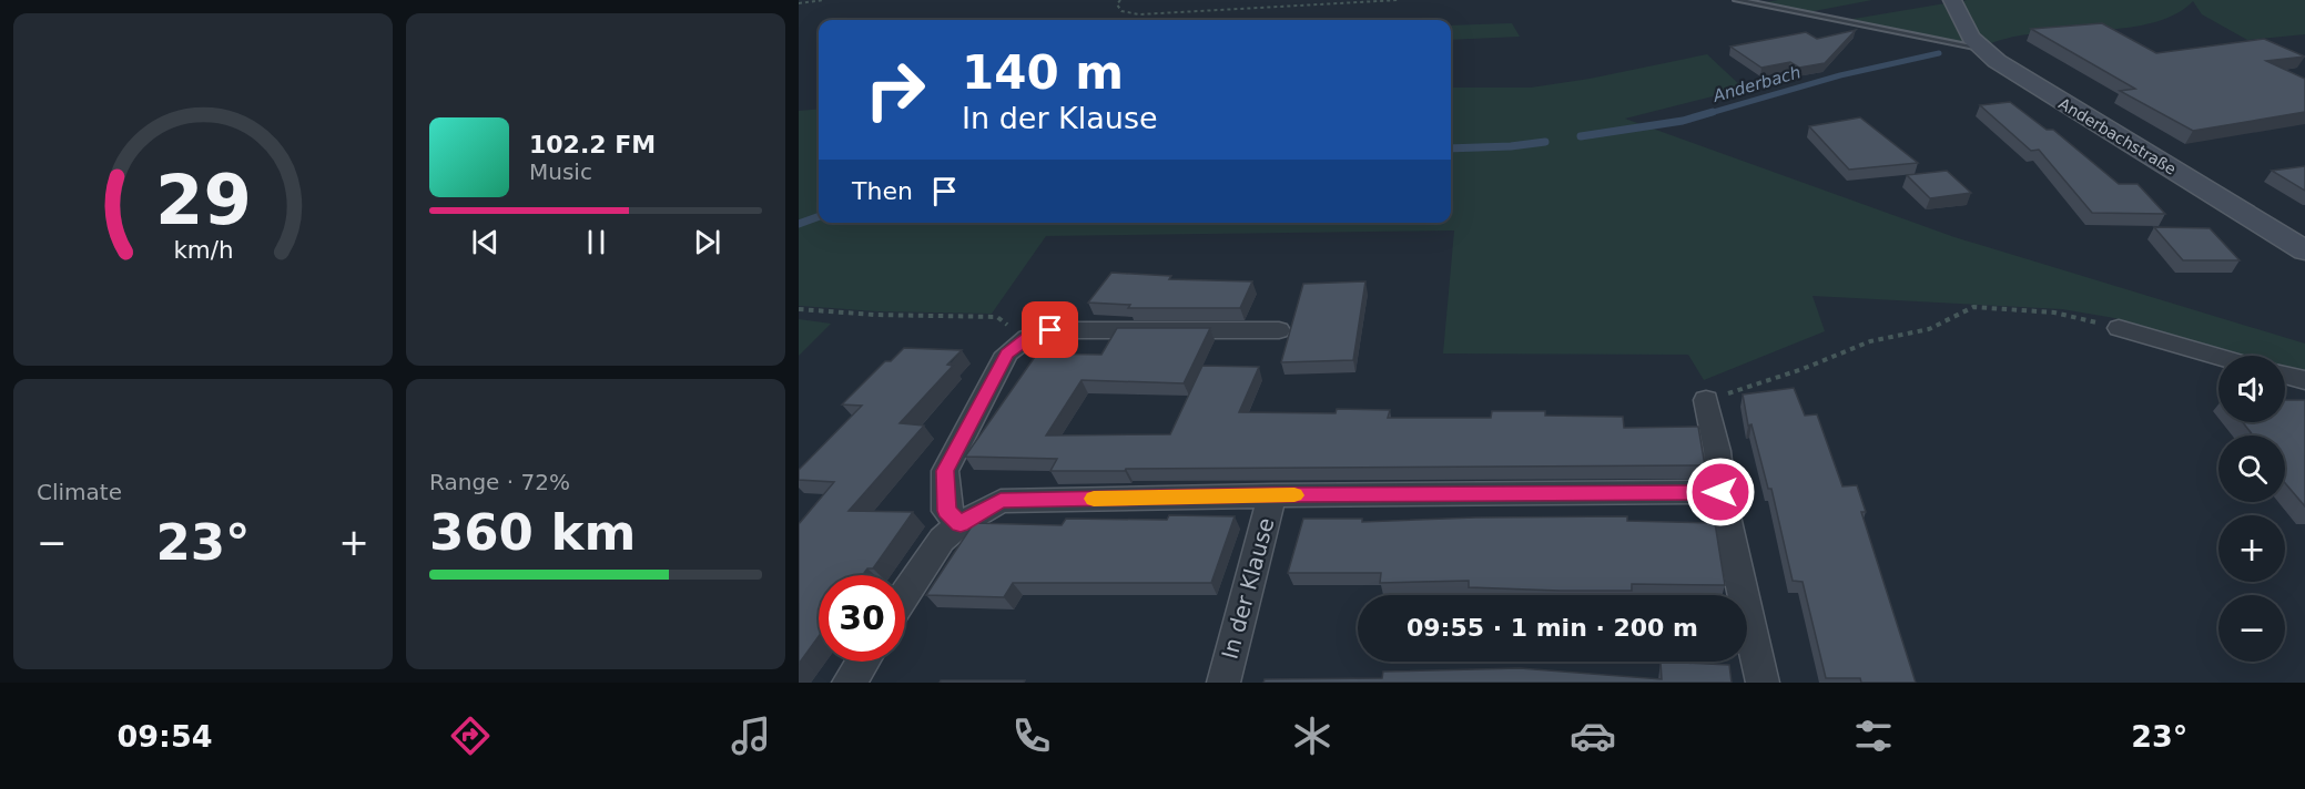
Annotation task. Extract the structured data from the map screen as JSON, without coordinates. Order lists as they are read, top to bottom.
{
  "streets": {
    "main road": ["Anderbachstraße"],
    "street": ["In der Klause"]
  },
  "water": ["Anderbach"],
  "page": {
    "turn": ["140 m", "In der Klause"],
    "song": ["102.2 FM", "Music"],
    "then": "Then",
    "map_buttons": ["+", "−"],
    "tile": [
      "Climate",
      ["Range · 72%", "360 km"]
    ],
    "heat": ["−", "23°", "+"],
    "limit": "30",
    "trip": "09:55 · 1 min · 200 m",
    "tabs": ["09:54", "23°"],
    "gauge": ["29", "km/h"]
  }
}
